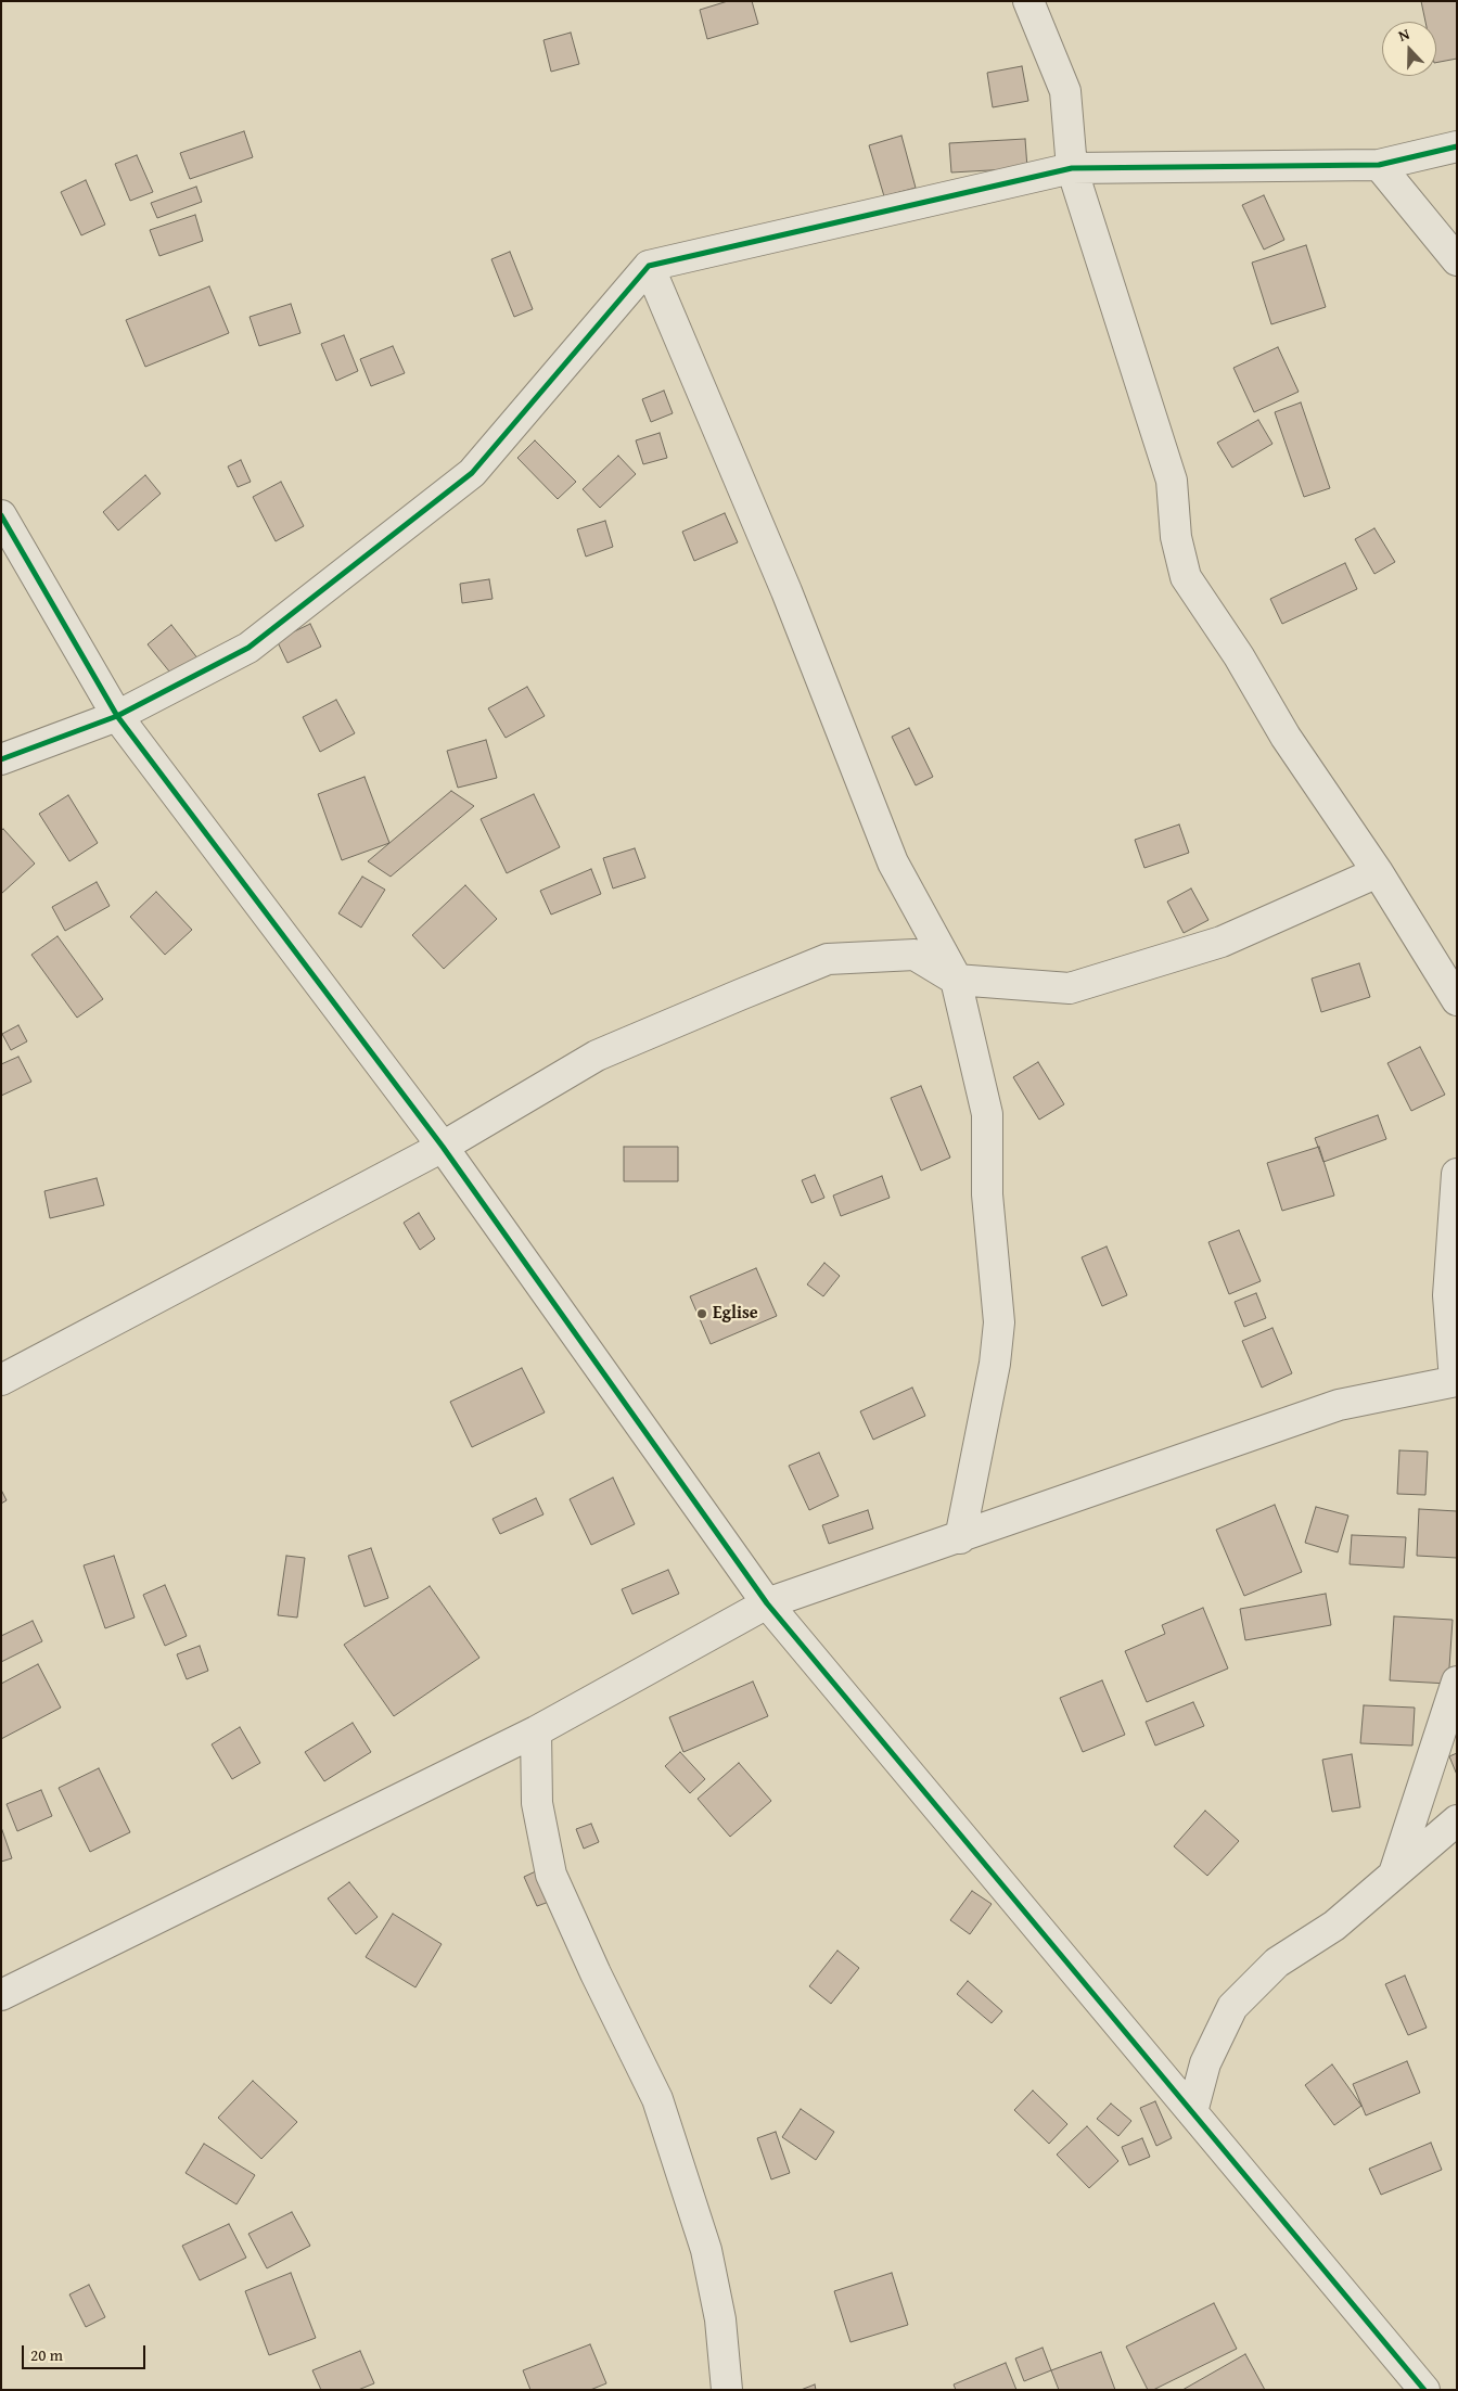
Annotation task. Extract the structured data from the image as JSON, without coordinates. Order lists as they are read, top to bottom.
{
  "places": ["Eglise"],
  "scale_bar": "20 m",
  "north": "top"
}
